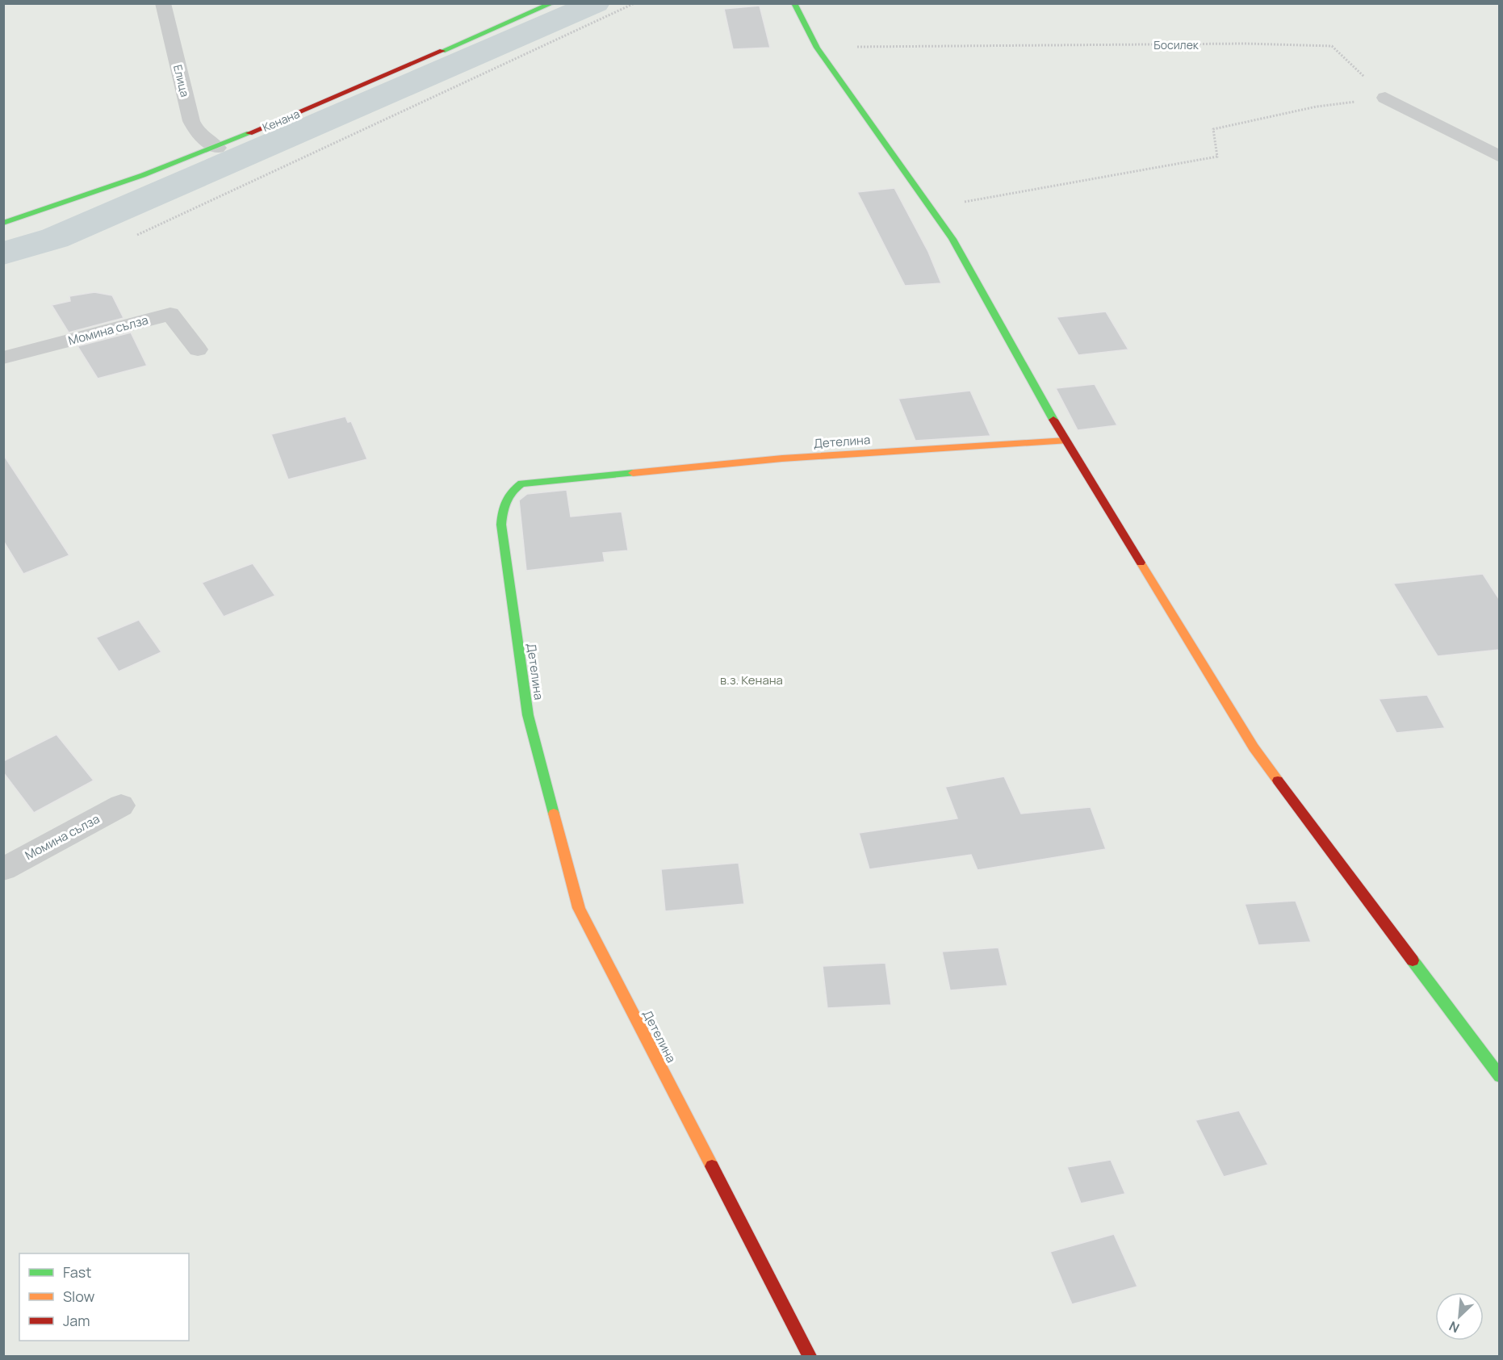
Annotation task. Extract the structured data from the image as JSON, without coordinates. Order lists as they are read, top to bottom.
{
  "streets": {
    "street": [
      "Елица",
      "Кенана",
      "Момина сълза",
      "Детелина"
    ],
    "path": ["Босилек"]
  },
  "crossings": [
    ["Елица", "Кенана"]
  ],
  "parks": ["в.з. Кенана"],
  "legend": ["Fast", "Slow", "Jam"],
  "north": "bottom left"
}
